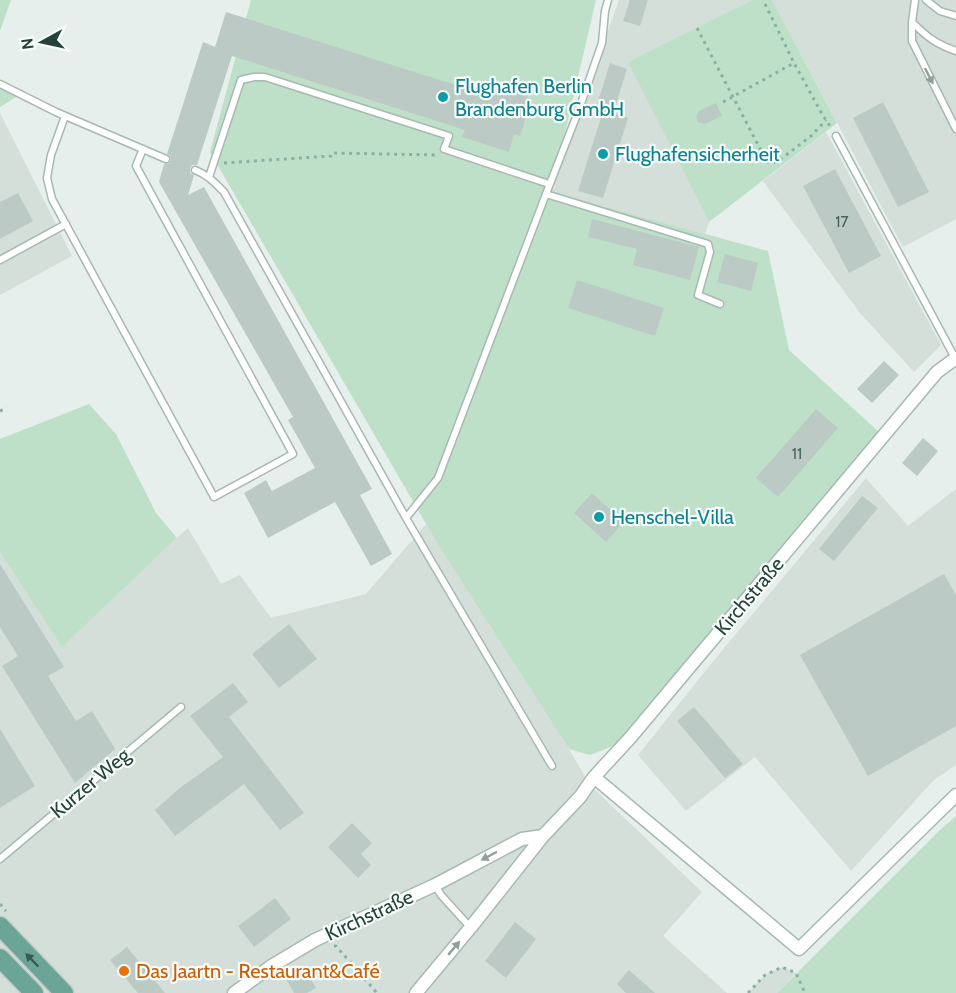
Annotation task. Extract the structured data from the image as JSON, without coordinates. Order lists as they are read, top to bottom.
{
  "streets": {
    "street": ["Kirchstraße"],
    "lane": ["Kurzer Weg"]
  },
  "places": [
    "Flughafen Berlin Brandenburg GmbH",
    "Flughafensicherheit",
    "Henschel-Villa",
    "Das Jaartn - Restaurant&Café"
  ],
  "house_numbers": ["17", "11"],
  "north": "left"
}
